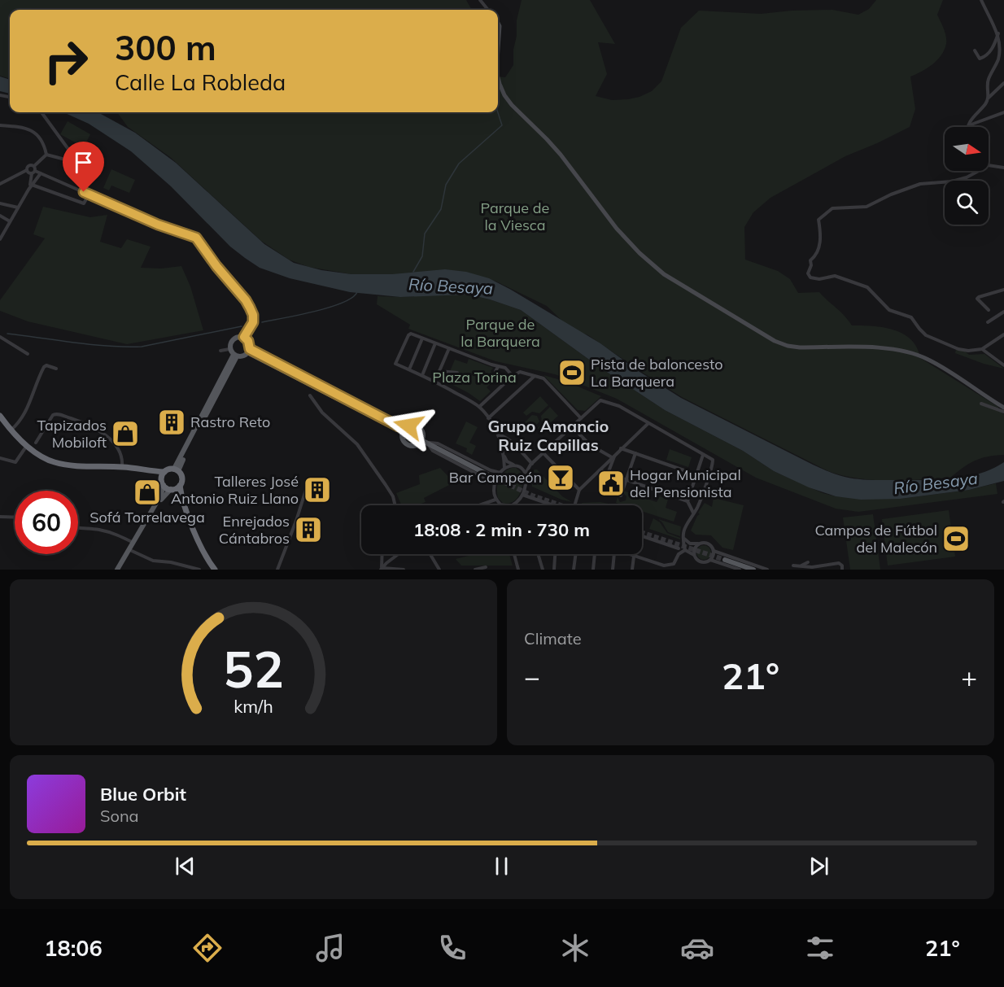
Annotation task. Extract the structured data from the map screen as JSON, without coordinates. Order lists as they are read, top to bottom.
{
  "districts": ["Grupo Amancio Ruiz Capillas"],
  "water": ["Río Besaya"],
  "parks": ["Parque de la Viesca", "Parque de la Barquera", "Plaza Torina"],
  "places": {
    "sports": ["Pista de baloncesto La Barquera", "Campos de Fútbol del Malecón"],
    "building": ["Rastro Reto", "Talleres José Antonio Ruiz Llano", "Enrejados Cántabros"],
    "shop": ["Tapizados Mobiloft", "Sofá Torrelavega"],
    "bar": ["Bar Campeón"],
    "public building": ["Hogar Municipal del Pensionista"]
  },
  "north": "right",
  "page": {
    "turn": ["300 m", "Calle La Robleda"],
    "limit": "60",
    "trip": "18:08 · 2 min · 730 m",
    "tile": "Climate",
    "heat": ["−", "21°", "+"],
    "song": ["Blue Orbit", "Sona"],
    "tabs": ["18:06", "21°"],
    "gauge": ["52", "km/h"]
  }
}
